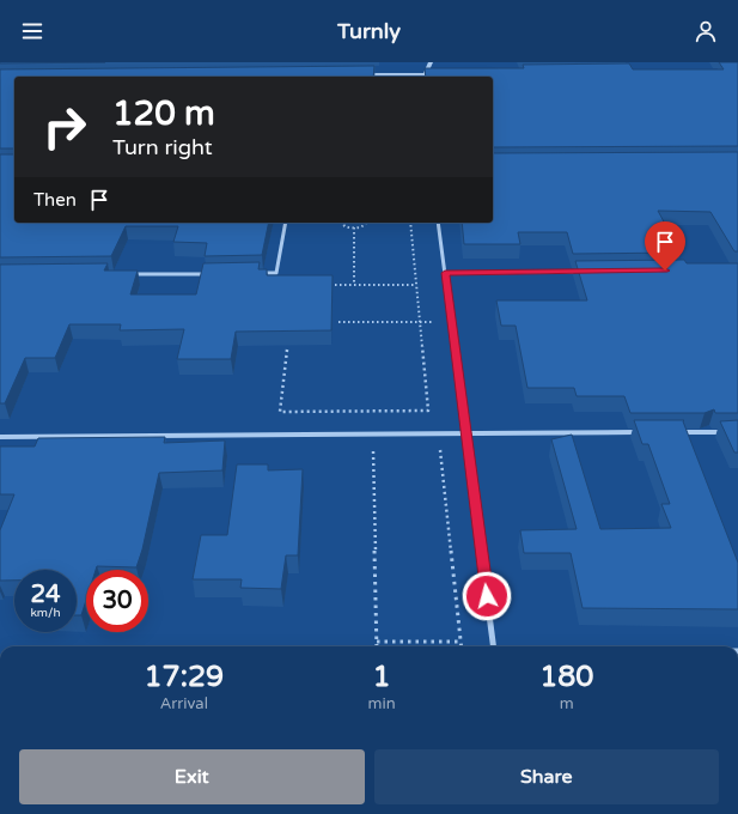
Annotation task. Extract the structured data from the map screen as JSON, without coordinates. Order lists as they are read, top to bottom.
{
  "page": {
    "header": "Turnly",
    "turn": ["120 m", "Turn right"],
    "then": "Then",
    "speed": "24 km/h",
    "limit": "30",
    "eta": [
      "17:29",
      "Arrival",
      "1",
      "min",
      "180",
      "m"
    ],
    "buttons": ["Exit", "Share"]
  }
}
